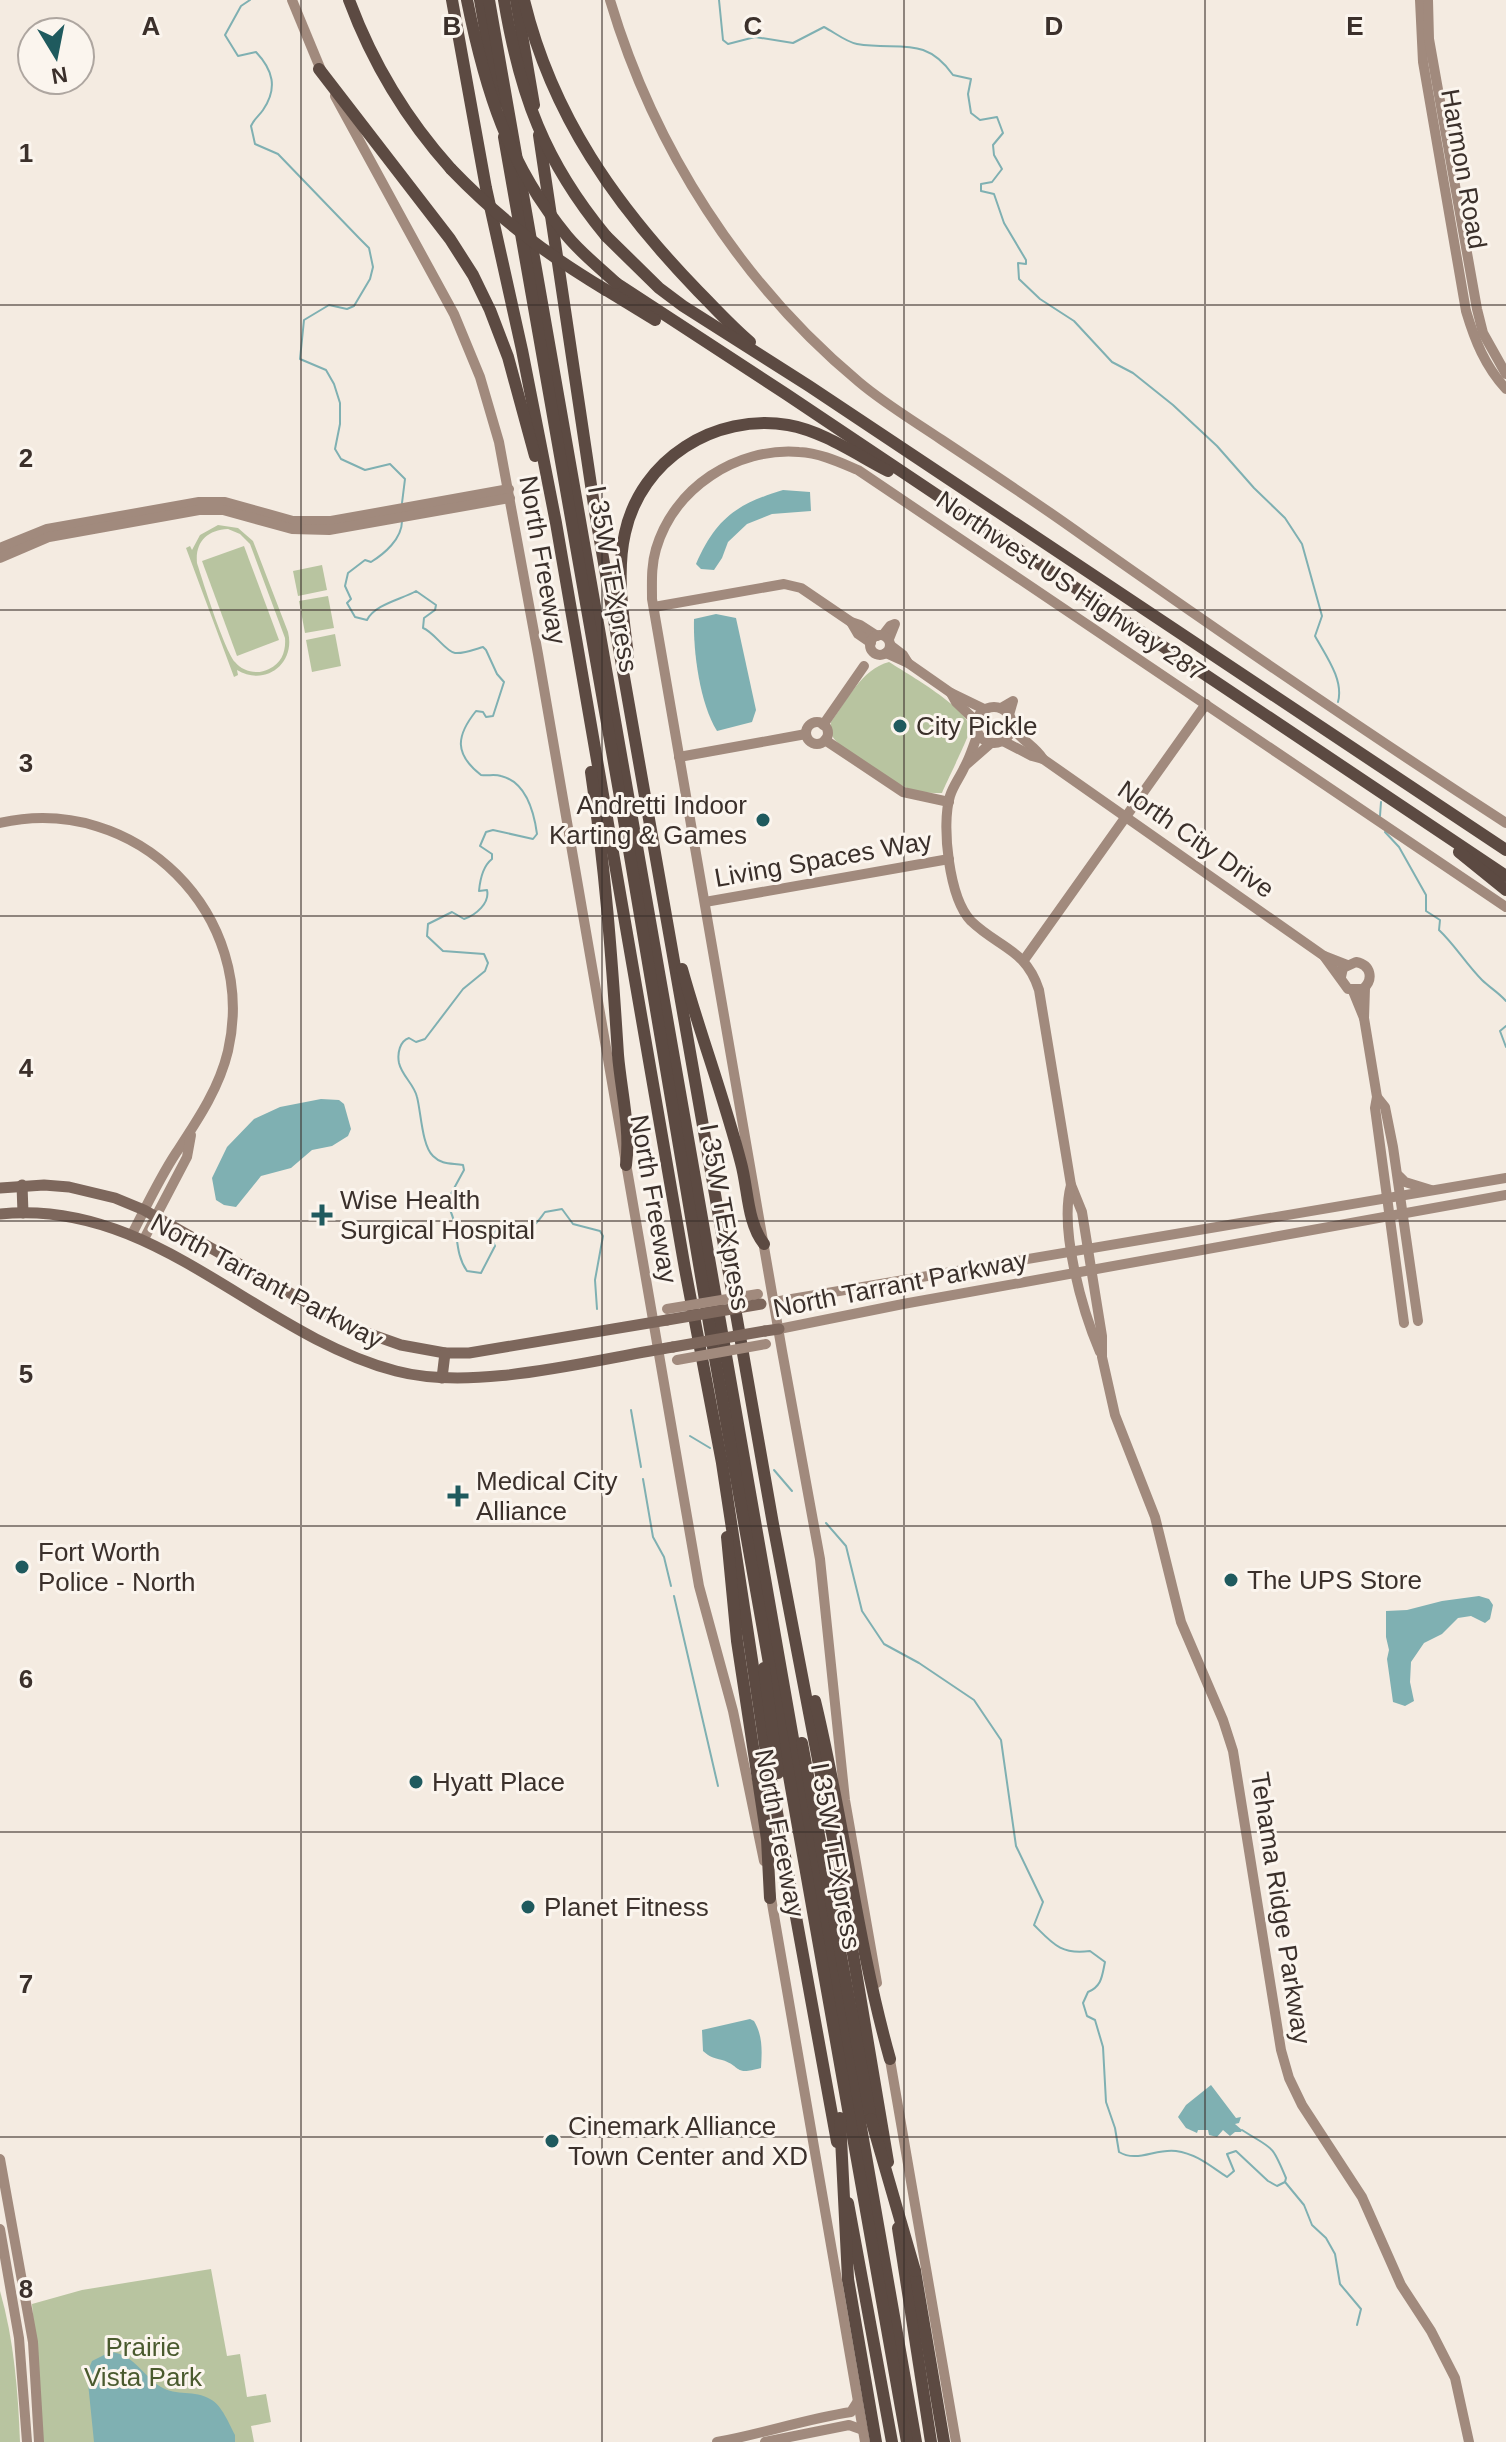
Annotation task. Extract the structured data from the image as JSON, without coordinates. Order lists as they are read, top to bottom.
{
  "streets": {
    "highway": ["North Freeway", "I 35W TEXpress"],
    "main road": [
      "Harmon Road",
      "Northwest US Highway 287",
      "North City Drive",
      "Living Spaces Way",
      "North Tarrant Parkway",
      "Tehama Ridge Parkway"
    ]
  },
  "crossings": [
    ["North Freeway", "North Tarrant Parkway"],
    ["North City Drive", "Tehama Ridge Parkway"],
    ["Living Spaces Way", "Tehama Ridge Parkway"],
    ["North Tarrant Parkway", "Tehama Ridge Parkway"]
  ],
  "parks": ["Prairie Vista Park"],
  "places": {
    "other": [
      "City Pickle",
      "Andretti Indoor Karting & Games",
      "Fort Worth Police - North",
      "The UPS Store",
      "Hyatt Place",
      "Planet Fitness",
      "Cinemark Alliance Town Center and XD"
    ],
    "health": ["Wise Health Surgical Hospital", "Medical City Alliance"]
  },
  "north": "bottom",
  "grid": {
    "columns": [
      "A",
      "B",
      "C",
      "D",
      "E"
    ],
    "rows": [
      "1",
      "2",
      "3",
      "4",
      "5",
      "6",
      "7",
      "8"
    ]
  }
}
